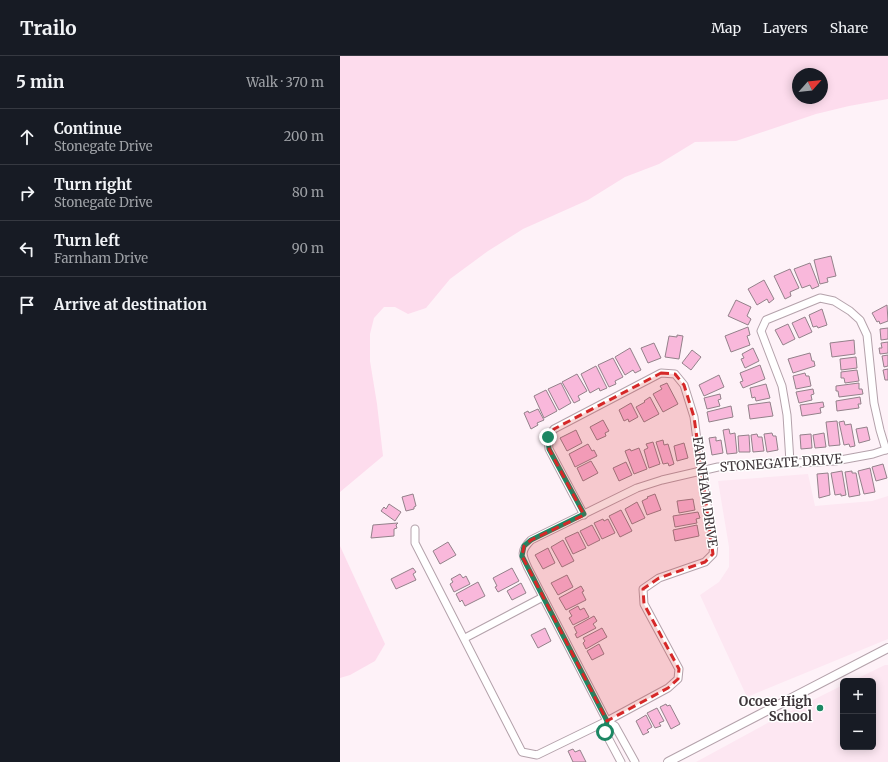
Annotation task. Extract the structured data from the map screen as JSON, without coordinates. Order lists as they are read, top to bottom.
{
  "streets": {
    "street": ["STONEGATE DRIVE", "FARNHAM DRIVE"]
  },
  "crossings": [
    ["STONEGATE DRIVE", "FARNHAM DRIVE"]
  ],
  "places": ["Ocoee High School"],
  "north": "top right",
  "page": {
    "header": "Trailo",
    "nav": ["Map", "Layers", "Share"],
    "heading": ["5 min", "Walk · 370 m"],
    "list": [
      ["Continue", "Stonegate Drive", "200 m"],
      ["Turn right", "Stonegate Drive", "80 m"],
      ["Turn left", "Farnham Drive", "90 m"],
      "Arrive at destination"
    ],
    "map_buttons": ["+", "−"]
  }
}
